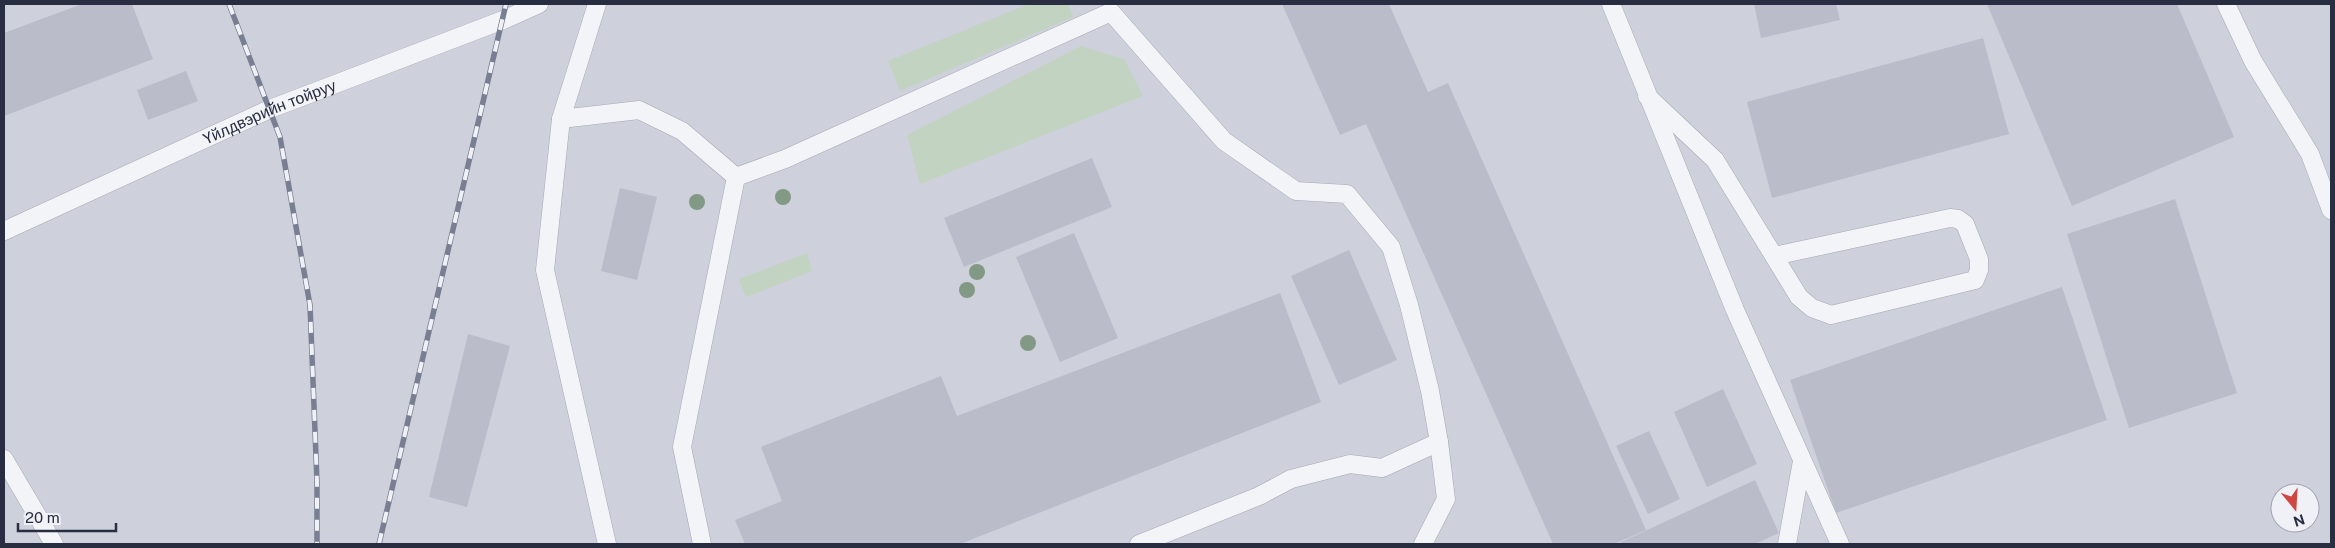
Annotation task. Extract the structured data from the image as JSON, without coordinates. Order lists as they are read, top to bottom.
{
  "streets": {
    "lane": ["Үйлдвэрийн тойруу"]
  },
  "scale_bar": "20 m",
  "north": "bottom"
}
